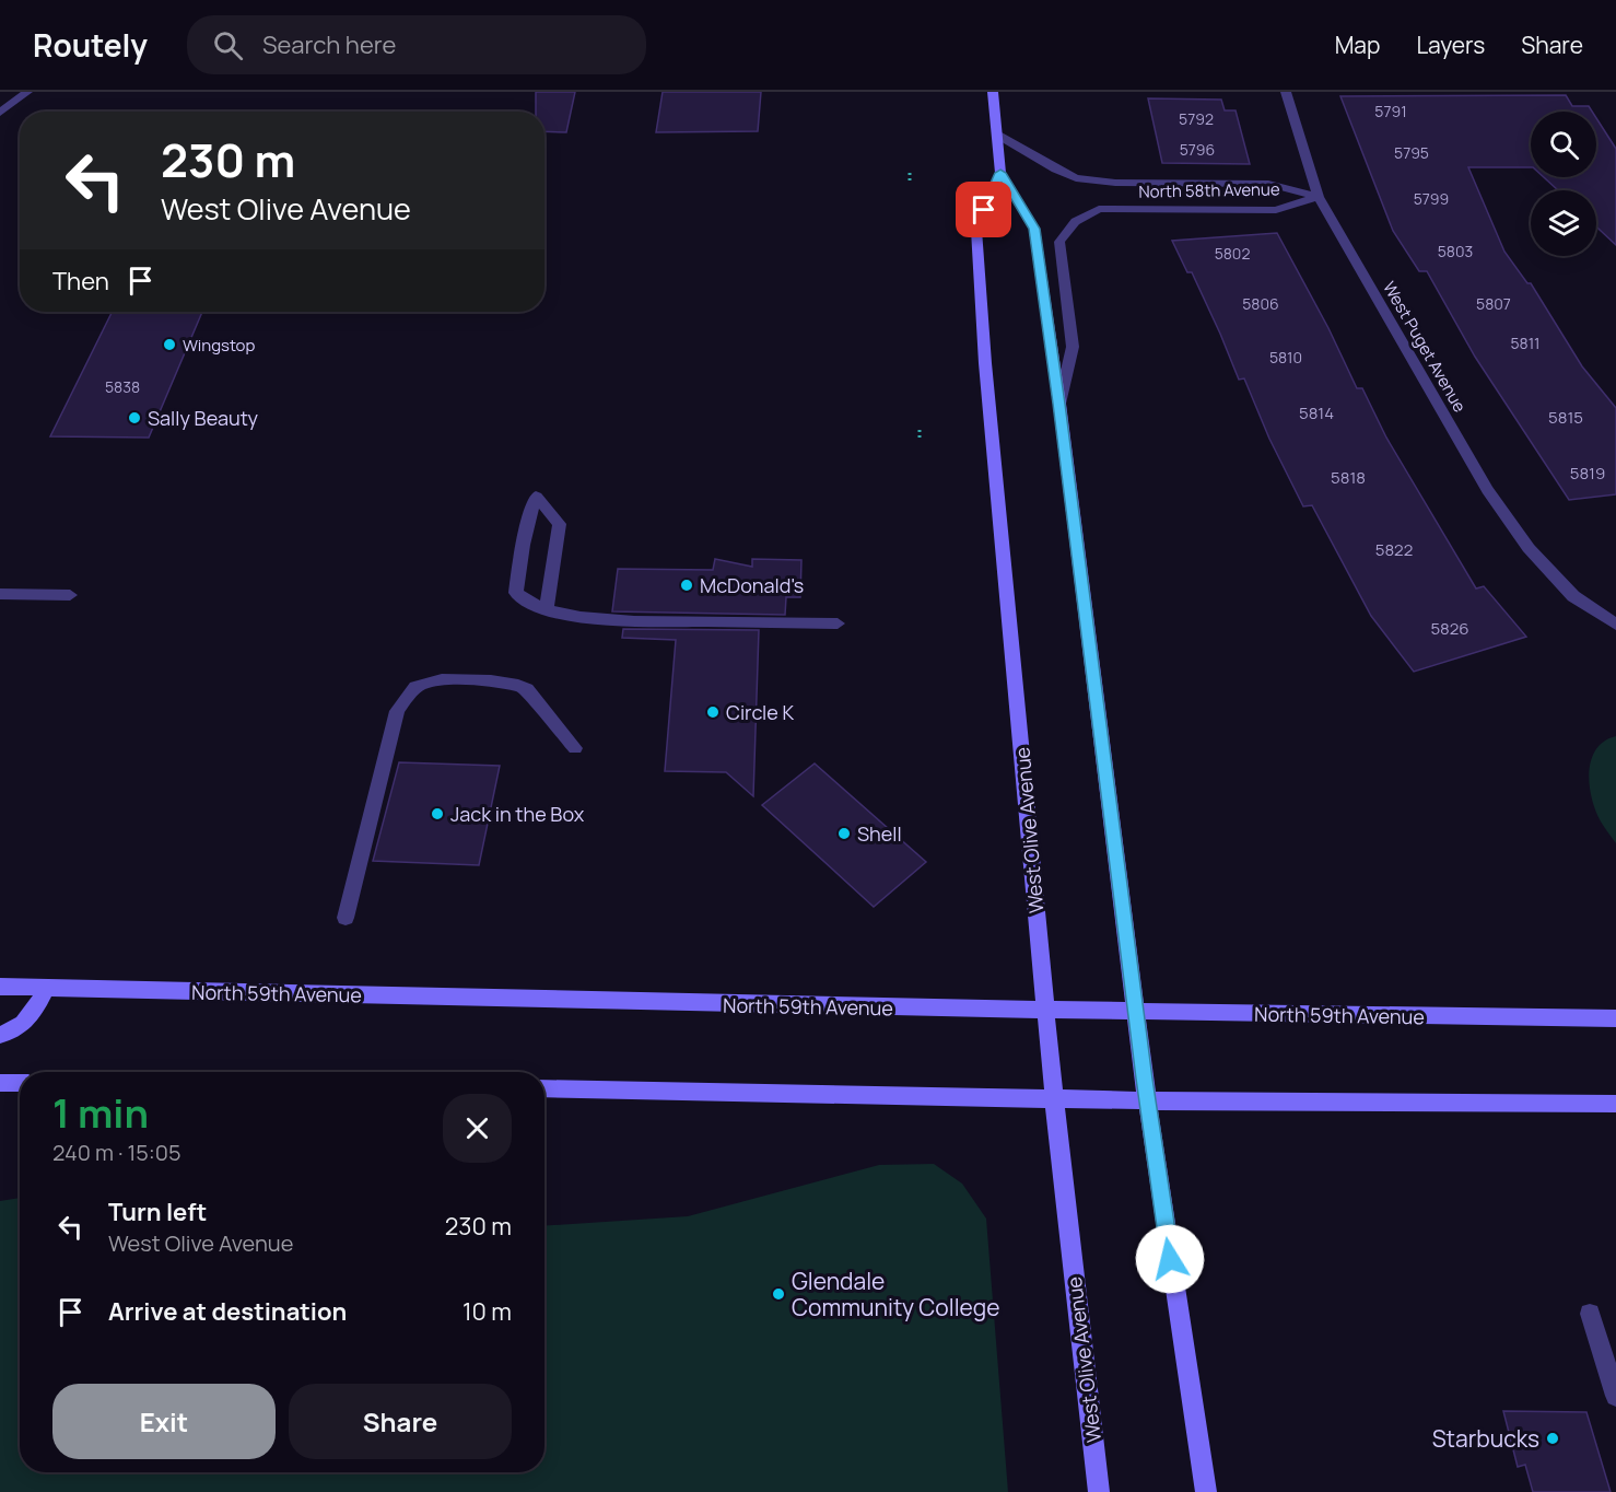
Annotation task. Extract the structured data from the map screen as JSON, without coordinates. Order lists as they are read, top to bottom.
{
  "streets": {
    "main road": ["West Olive Avenue", "North 59th Avenue"],
    "street": ["North 58th Avenue", "West Puget Avenue"]
  },
  "crossings": [
    ["North 58th Avenue", "West Puget Avenue"],
    ["North 58th Avenue", "West Olive Avenue"],
    ["West Olive Avenue", "North 59th Avenue"]
  ],
  "places": [
    "Wingstop",
    "Sally Beauty",
    "McDonald's",
    "Circle K",
    "Jack in the Box",
    "Shell",
    "Glendale Community College",
    "Starbucks"
  ],
  "house_numbers": [
    "5791",
    "5792",
    "5796",
    "5795",
    "5799",
    "5803",
    "5802",
    "5806",
    "5807",
    "5811",
    "5810",
    "5838",
    "5814",
    "5815",
    "5819",
    "5818",
    "5822",
    "5826"
  ],
  "page": {
    "header": "Routely",
    "search": "Search here",
    "nav": ["Map", "Layers", "Share"],
    "turn": ["230 m", "West Olive Avenue"],
    "then": "Then",
    "heading": ["1 min", "240 m · 15:05"],
    "list": [
      {
        "name": "Turn left",
        "note": "West Olive Avenue",
        "value": "230 m"
      },
      {
        "name": "Arrive at destination",
        "value": "10 m"
      }
    ],
    "buttons": ["Exit", "Share"]
  }
}
